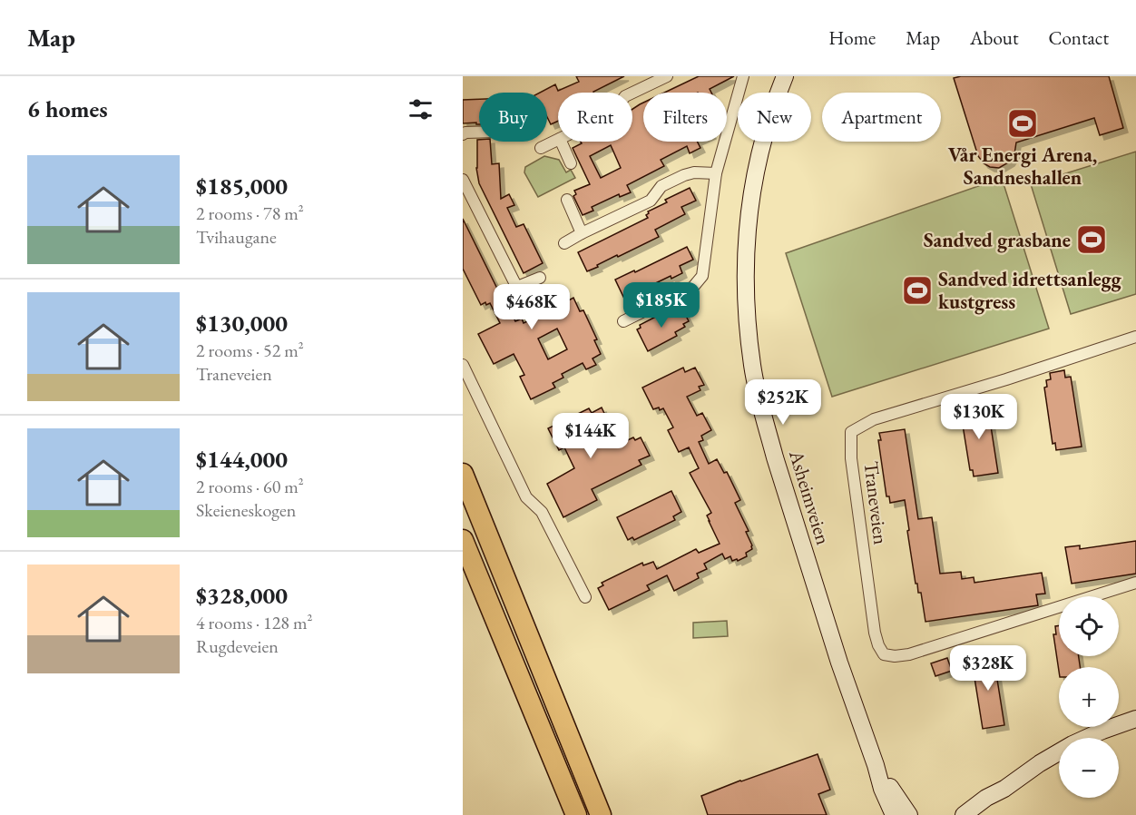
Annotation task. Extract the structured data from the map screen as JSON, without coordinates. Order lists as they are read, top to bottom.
{
  "streets": {
    "main road": ["Asheimveien"],
    "street": ["Traneveien"]
  },
  "places": {
    "sports": ["Vår Energi Arena, Sandneshallen", "Sandved grasbane", "Sandved idrettsanlegg kustgress"]
  },
  "page": {
    "header": "Map",
    "nav": [
      "Home",
      "Map",
      "About",
      "Contact"
    ],
    "heading": "6 homes",
    "chip": [
      "Buy",
      "Rent",
      "Filters",
      "New",
      "Apartment"
    ],
    "list": [
      {
        "name": "$185,000",
        "note": "2 rooms · 78 m² · Tvihaugane"
      },
      {
        "name": "$130,000",
        "note": "2 rooms · 52 m² · Traneveien"
      },
      {
        "name": "$144,000",
        "note": "2 rooms · 60 m² · Skeieneskogen"
      },
      {
        "name": "$328,000",
        "note": "4 rooms · 128 m² · Rugdeveien"
      }
    ],
    "price": [
      "$185K",
      "$468K",
      "$252K",
      "$130K",
      "$144K",
      "$328K"
    ],
    "map_buttons": ["+", "−"]
  }
}
